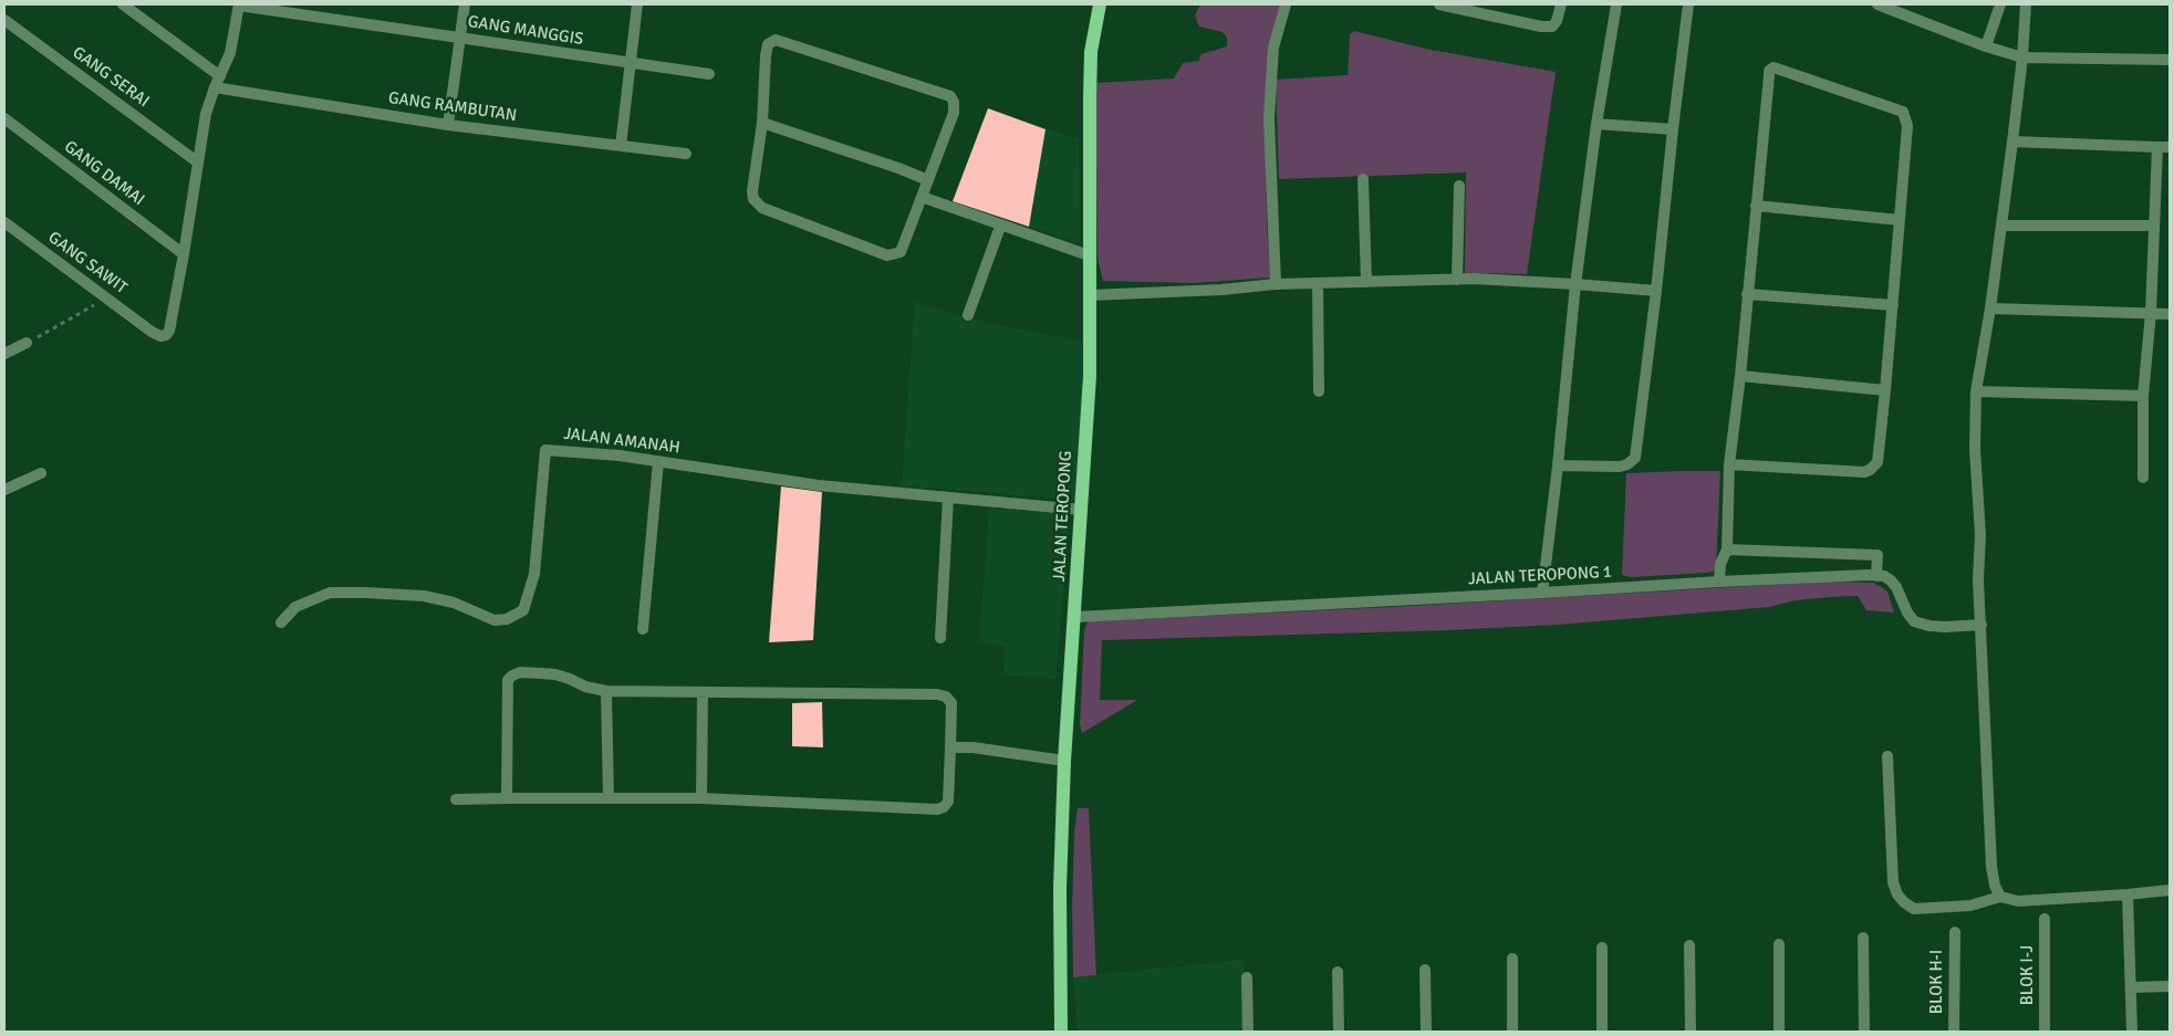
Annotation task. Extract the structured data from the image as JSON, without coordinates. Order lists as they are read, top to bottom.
{
  "streets": {
    "main road": ["JALAN TEROPONG"],
    "street": [
      "GANG MANGGIS",
      "GANG SERAI",
      "GANG RAMBUTAN",
      "GANG DAMAI",
      "GANG SAWIT",
      "JALAN AMANAH",
      "JALAN TEROPONG 1",
      "BLOK I-J",
      "BLOK H-I"
    ]
  },
  "crossings": [
    ["GANG DAMAI", "GANG SAWIT"],
    ["JALAN AMANAH", "JALAN TEROPONG"],
    ["JALAN TEROPONG", "JALAN TEROPONG 1"]
  ]
}
